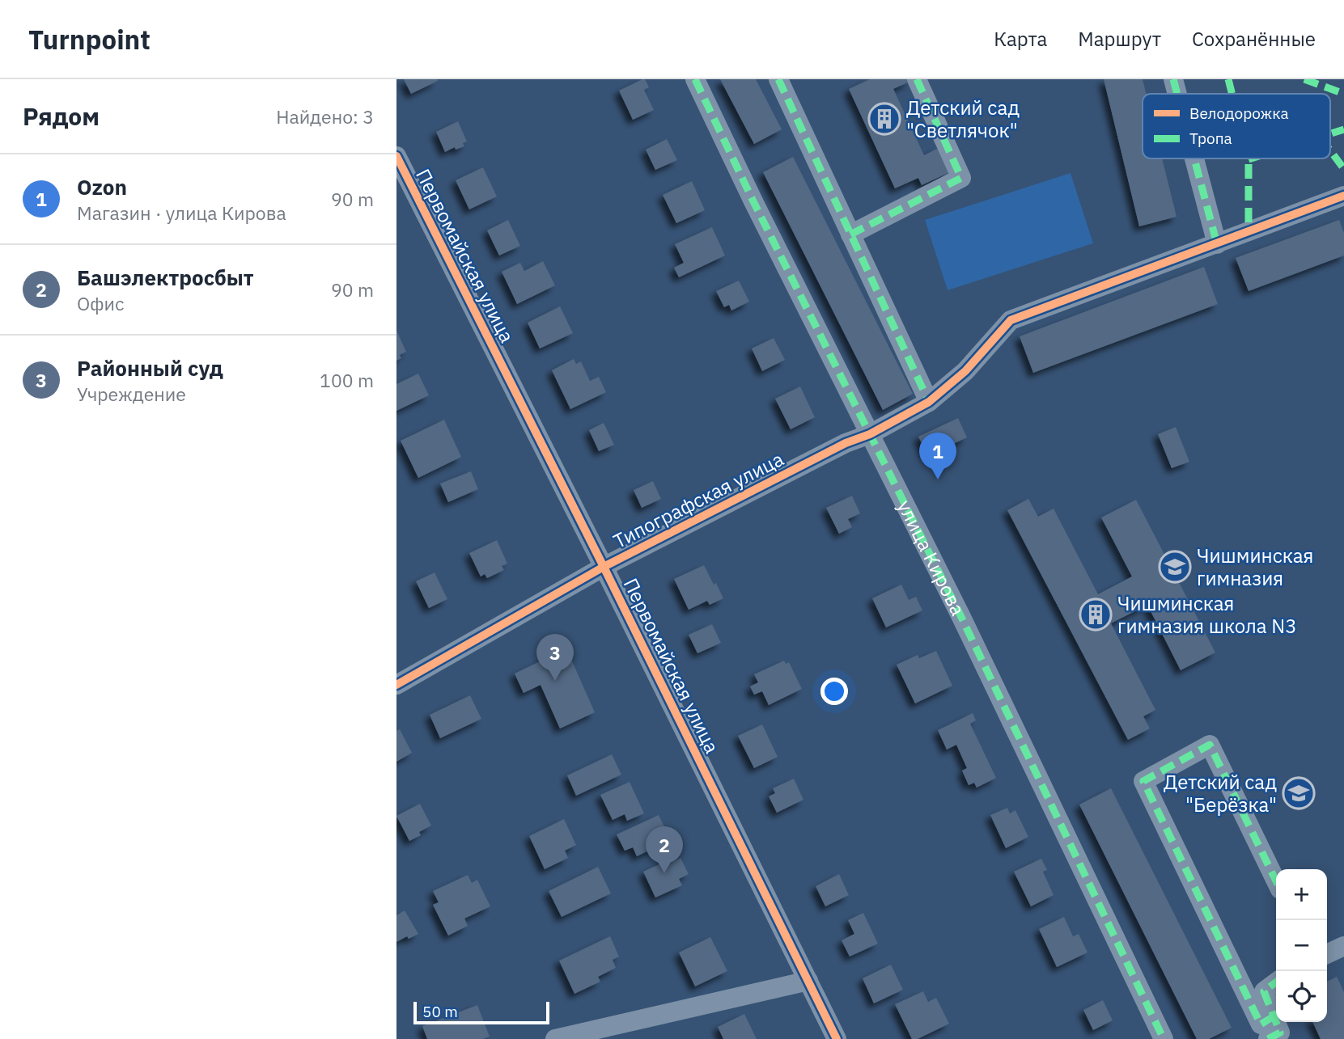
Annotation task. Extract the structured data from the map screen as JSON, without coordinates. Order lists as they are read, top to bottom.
{
  "streets": {
    "street": ["Первомайская улица", "Типографская улица", "улица Кирова"]
  },
  "crossings": [
    ["Первомайская улица", "Типографская улица"],
    ["Типографская улица", "улица Кирова"]
  ],
  "places": {
    "building": ["Детский сад \"Светлячок\"", "Чишминская гимназия школа N3"],
    "school or university": ["Чишминская гимназия", "Детский сад \"Берёзка\""]
  },
  "legend": ["Велодорожка", "Тропа"],
  "scale_bar": "50 m",
  "page": {
    "header": "Turnpoint",
    "nav": ["Карта", "Маршрут", "Сохранённые"],
    "heading": ["Рядом", "Найдено: 3"],
    "list": [
      {
        "mark": "1",
        "name": "Ozon",
        "note": "Магазин · улица Кирова",
        "value": "90 m"
      },
      {
        "mark": "2",
        "name": "Башэлектросбыт",
        "note": "Офис",
        "value": "90 m"
      },
      {
        "mark": "3",
        "name": "Районный суд",
        "note": "Учреждение",
        "value": "100 m"
      }
    ],
    "pins": ["1", "3", "2"],
    "map_buttons": ["+", "−"],
    "scale": "50 m"
  }
}
